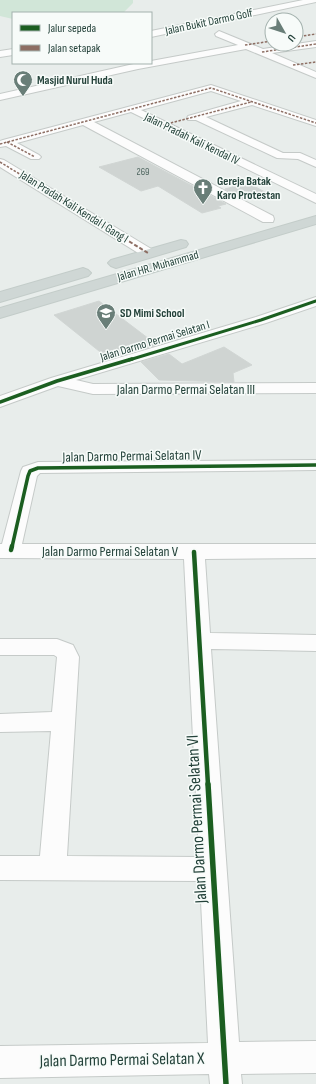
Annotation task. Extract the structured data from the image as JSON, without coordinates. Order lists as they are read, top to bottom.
{
  "streets": {
    "main road": ["Jalan HR. Muhammad"],
    "street": [
      "Jalan Bukit Darmo Golf",
      "Jalan Pradah Kali Kendal IV",
      "Jalan Pradah Kali Kendal I Gang I",
      "Jalan Darmo Permai Selatan I",
      "Jalan Darmo Permai Selatan III",
      "Jalan Darmo Permai Selatan IV",
      "Jalan Darmo Permai Selatan V",
      "Jalan Darmo Permai Selatan VI",
      "Jalan Darmo Permai Selatan X"
    ]
  },
  "crossings": [
    ["Jalan Pradah Kali Kendal I Gang I", "Jalan HR. Muhammad"],
    ["Jalan Darmo Permai Selatan I", "Jalan Darmo Permai Selatan III"],
    ["Jalan Darmo Permai Selatan IV", "Jalan Darmo Permai Selatan V"],
    ["Jalan Darmo Permai Selatan V", "Jalan Darmo Permai Selatan VI"],
    ["Jalan Darmo Permai Selatan VI", "Jalan Darmo Permai Selatan X"]
  ],
  "places": {
    "mosque": ["Masjid Nurul Huda"],
    "church": ["Gereja Batak Karo Protestan"],
    "school or university": ["SD Mimi School"]
  },
  "house_numbers": ["269"],
  "legend": ["Jalur sepeda", "Jalan setapak"],
  "north": "bottom right"
}
